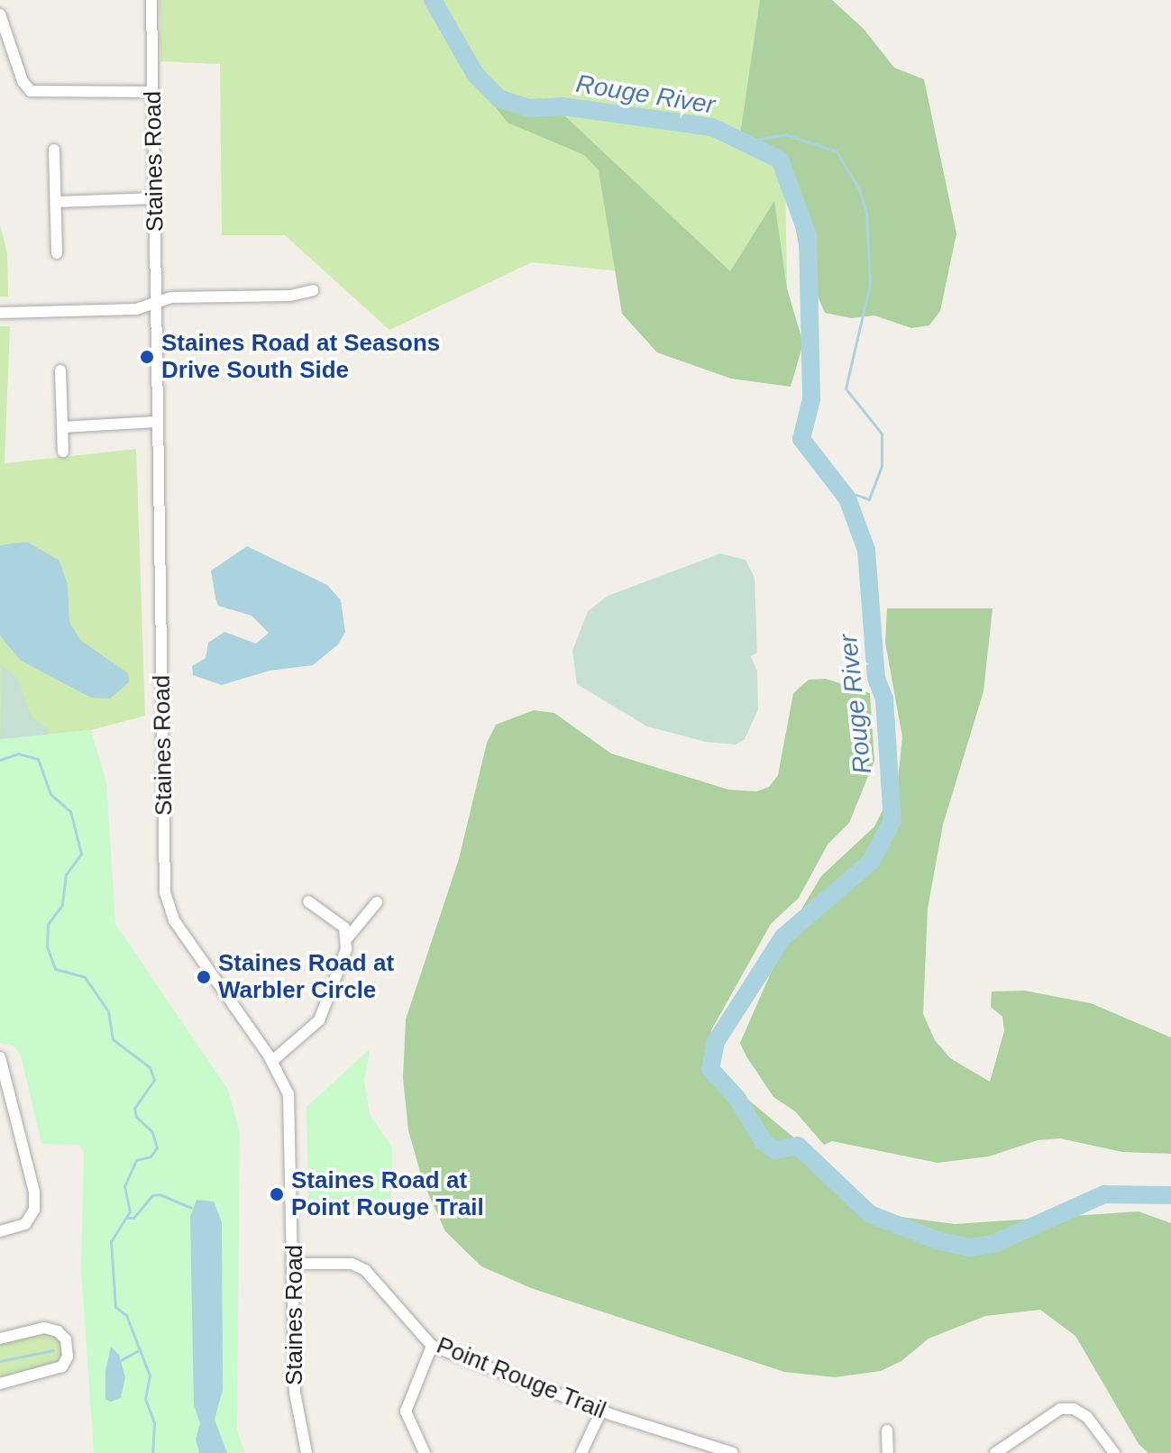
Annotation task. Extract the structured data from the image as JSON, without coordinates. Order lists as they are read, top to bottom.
{
  "streets": {
    "street": ["Staines Road", "Point Rouge Trail"]
  },
  "crossings": [
    ["Staines Road", "Point Rouge Trail"]
  ],
  "water": ["Rouge River"],
  "places": ["Staines Road at Seasons Drive South Side", "Staines Road at Warbler Circle", "Staines Road at Point Rouge Trail"]
}
